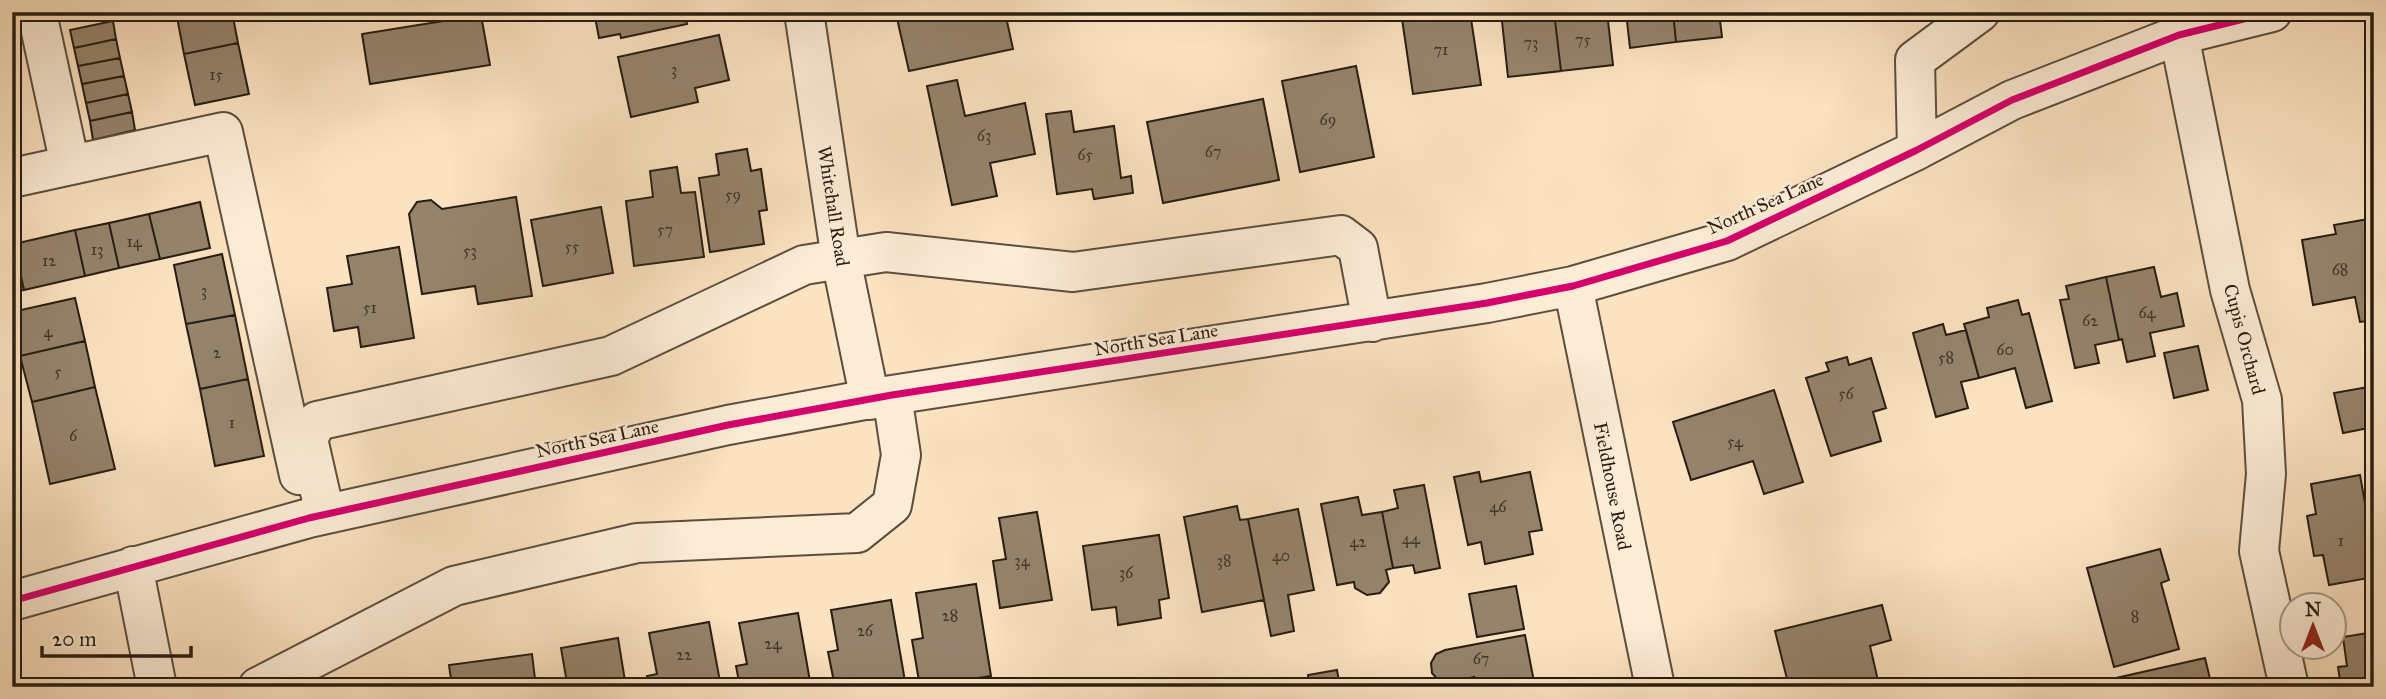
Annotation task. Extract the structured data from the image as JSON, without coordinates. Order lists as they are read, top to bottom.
{
  "streets": {
    "street": [
      "North Sea Lane",
      "Whitehall Road",
      "Cupis Orchard",
      "Fieldhouse Road"
    ]
  },
  "crossings": [
    ["North Sea Lane", "Whitehall Road"],
    ["North Sea Lane", "Cupis Orchard"],
    ["North Sea Lane", "Fieldhouse Road"]
  ],
  "house_numbers": [
    "75",
    "73",
    "71",
    "3",
    "15",
    "69",
    "63",
    "67",
    "65",
    "59",
    "57",
    "14",
    "55",
    "13",
    "53",
    "12",
    "68",
    "3",
    "51",
    "64",
    "62",
    "4",
    "60",
    "2",
    "58",
    "5",
    "56",
    "1",
    "6",
    "54",
    "46",
    "44",
    "1",
    "42",
    "40",
    "34",
    "38",
    "36",
    "28",
    "8",
    "26",
    "24",
    "22",
    "67"
  ],
  "scale_bar": "20 m",
  "north": "top"
}
